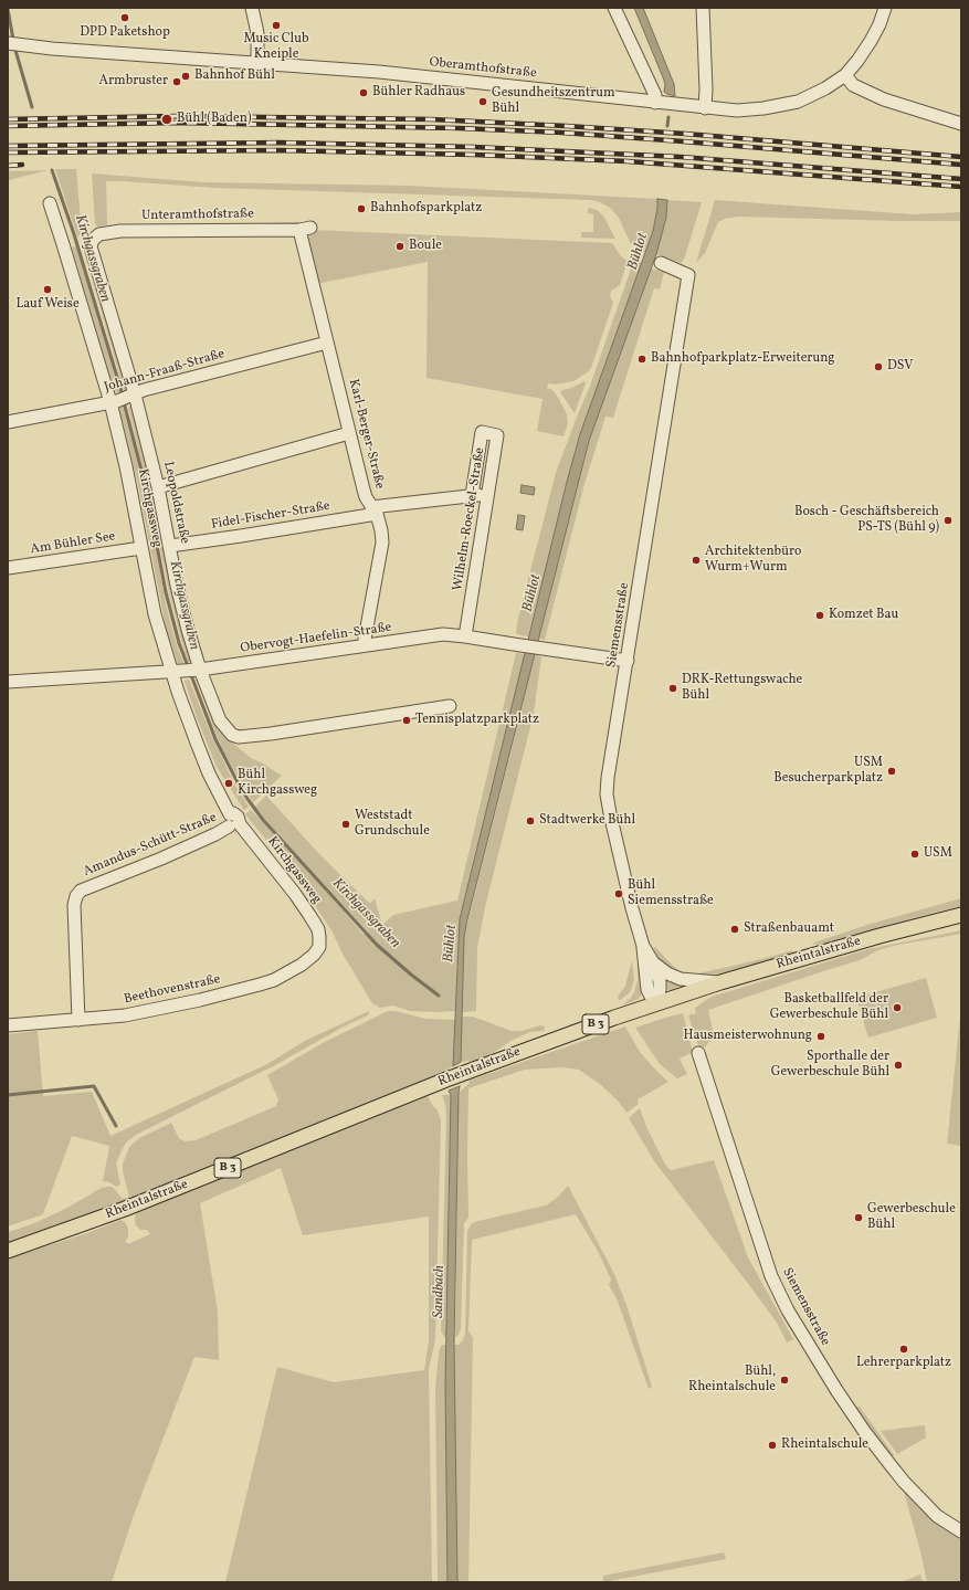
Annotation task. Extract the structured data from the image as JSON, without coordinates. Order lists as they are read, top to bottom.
{
  "streets": {
    "main road": ["Rheintalstraße", "B 3"],
    "street": [
      "Oberamthofstraße",
      "Unteramthofstraße",
      "Johann-Fraaß-Straße",
      "Karl-Berger-Straße",
      "Leopoldstraße",
      "Kirchgassweg",
      "Fidel-Fischer-Straße",
      "Wilhelm-Roeckel-Straße",
      "Am Bühler See",
      "Siemensstraße",
      "Obervogt-Haefelin-Straße",
      "Amandus-Schütt-Straße",
      "Beethovenstraße"
    ]
  },
  "crossings": [
    ["Unteramthofstraße", "Karl-Berger-Straße"],
    ["Unteramthofstraße", "Leopoldstraße"],
    ["Johann-Fraaß-Straße", "Karl-Berger-Straße"],
    ["Johann-Fraaß-Straße", "Leopoldstraße"],
    ["Johann-Fraaß-Straße", "Kirchgassweg"],
    ["Karl-Berger-Straße", "Fidel-Fischer-Straße"],
    ["Karl-Berger-Straße", "Obervogt-Haefelin-Straße"],
    ["Leopoldstraße", "Fidel-Fischer-Straße"],
    ["Leopoldstraße", "Obervogt-Haefelin-Straße"],
    ["Kirchgassweg", "Am Bühler See"],
    ["Kirchgassweg", "Obervogt-Haefelin-Straße"],
    ["Kirchgassweg", "Amandus-Schütt-Straße"],
    ["Kirchgassweg", "Beethovenstraße"],
    ["Fidel-Fischer-Straße", "Wilhelm-Roeckel-Straße"],
    ["Wilhelm-Roeckel-Straße", "Obervogt-Haefelin-Straße"],
    ["Siemensstraße", "Obervogt-Haefelin-Straße"],
    ["Siemensstraße", "Rheintalstraße"],
    ["Amandus-Schütt-Straße", "Beethovenstraße"]
  ],
  "water": ["Bühlot", "Kirchgassgraben", "Sandbach"],
  "places": [
    "DPD Paketshop",
    "Music Club Kneiple",
    "Bahnhof Bühl",
    "Armbruster",
    "Bühler Radhaus",
    "Gesundheitszentrum Bühl",
    "Bühl (Baden)",
    "Bahnhofsparkplatz",
    "Boule",
    "Lauf Weise",
    "Bahnhofparkplatz-Erweiterung",
    "DSV",
    "Bosch - Geschäftsbereich PS-TS (Bühl 9)",
    "Architektenbüro Wurm+Wurm",
    "Komzet Bau",
    "DRK-Rettungswache Bühl",
    "Tennisplatzparkplatz",
    "USM Besucherparkplatz",
    "Bühl Kirchgassweg",
    "Stadtwerke Bühl",
    "Weststadt Grundschule",
    "USM",
    "Bühl Siemensstraße",
    "Straßenbauamt",
    "Basketballfeld der Gewerbeschule Bühl",
    "Hausmeisterwohnung",
    "Sporthalle der Gewerbeschule Bühl",
    "Gewerbeschule Bühl",
    "Lehrerparkplatz",
    "Bühl, Rheintalschule",
    "Rheintalschule"
  ]
}
